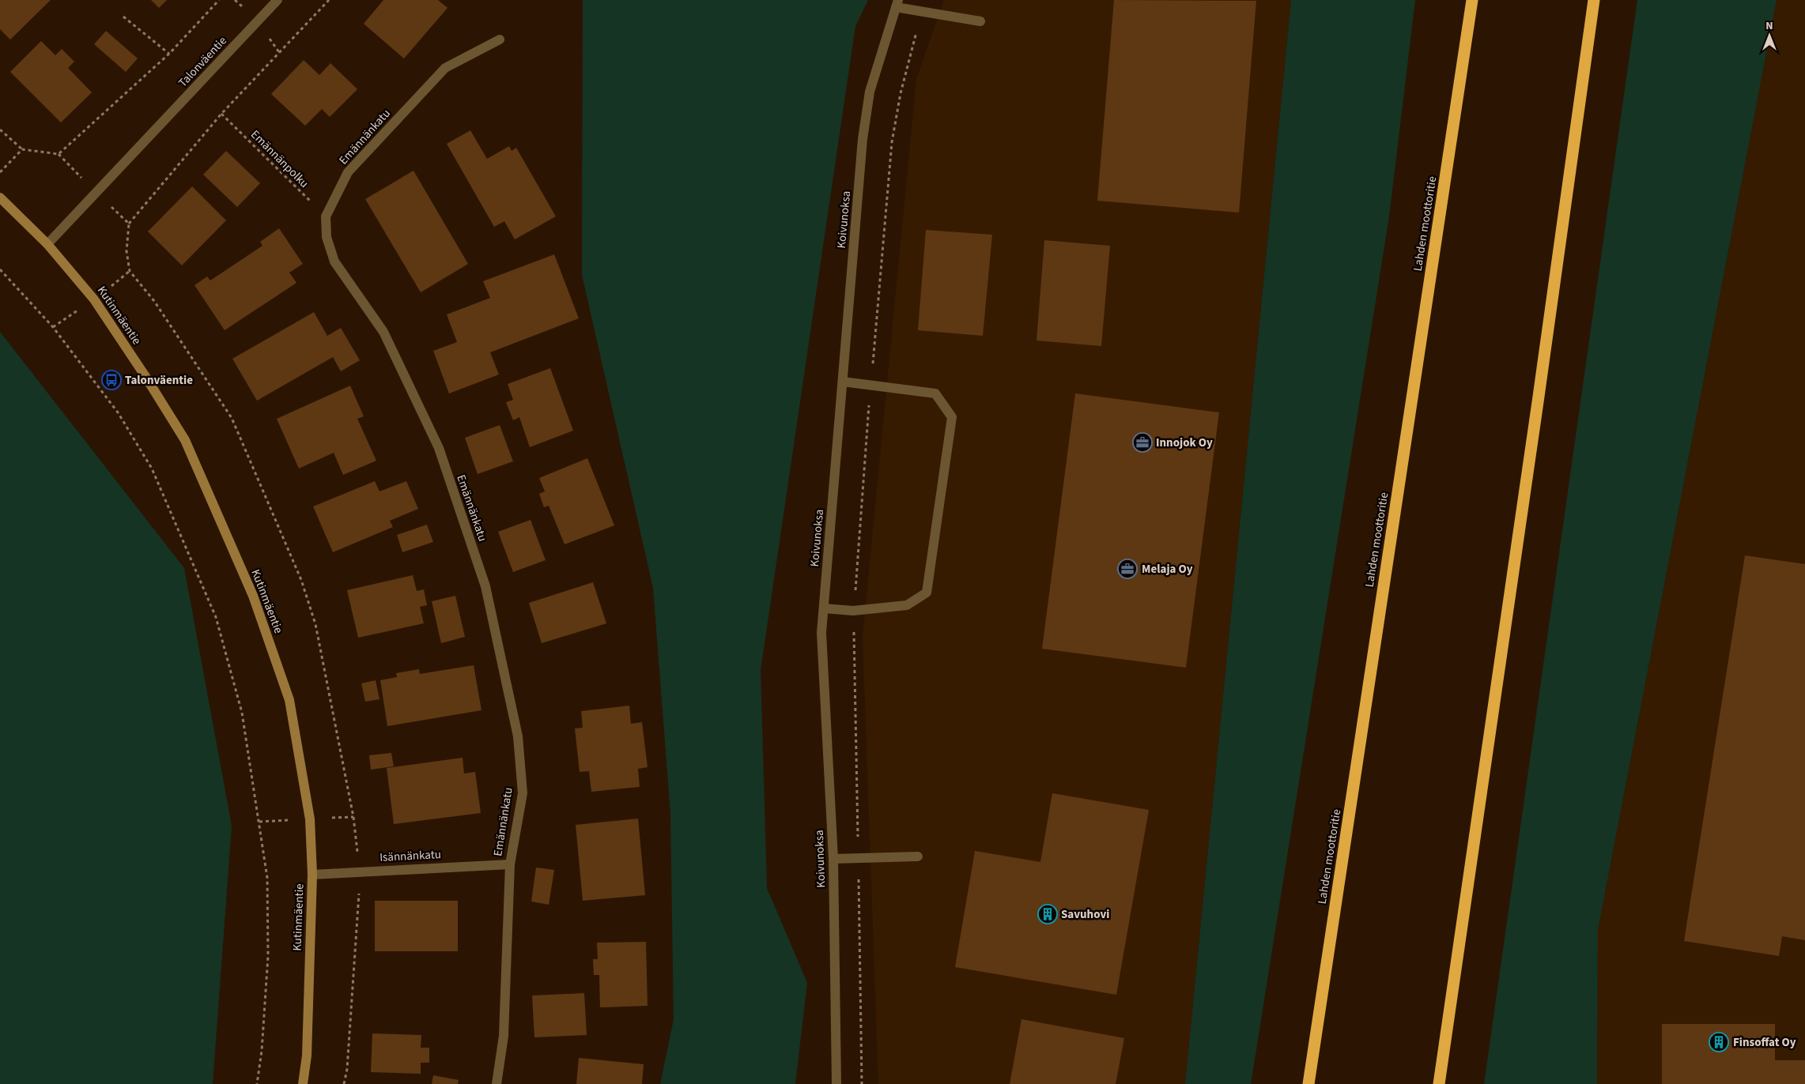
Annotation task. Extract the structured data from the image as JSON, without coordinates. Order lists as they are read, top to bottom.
{
  "streets": {
    "highway": ["Lahden moottoritie"],
    "street": [
      "Talonväentie",
      "Emännänkatu",
      "Koivunoksa",
      "Kutinmäentie",
      "Isännänkatu"
    ],
    "path": ["Emännänpolku"]
  },
  "crossings": [
    ["Talonväentie", "Kutinmäentie"],
    ["Emännänkatu", "Emännänpolku"],
    ["Emännänkatu", "Isännänkatu"],
    ["Kutinmäentie", "Isännänkatu"]
  ],
  "places": {
    "bus stop": ["Talonväentie"],
    "office": ["Innojok Oy", "Melaja Oy"],
    "building": ["Savuhovi", "Finsoffat Oy"]
  },
  "north": "top"
}
